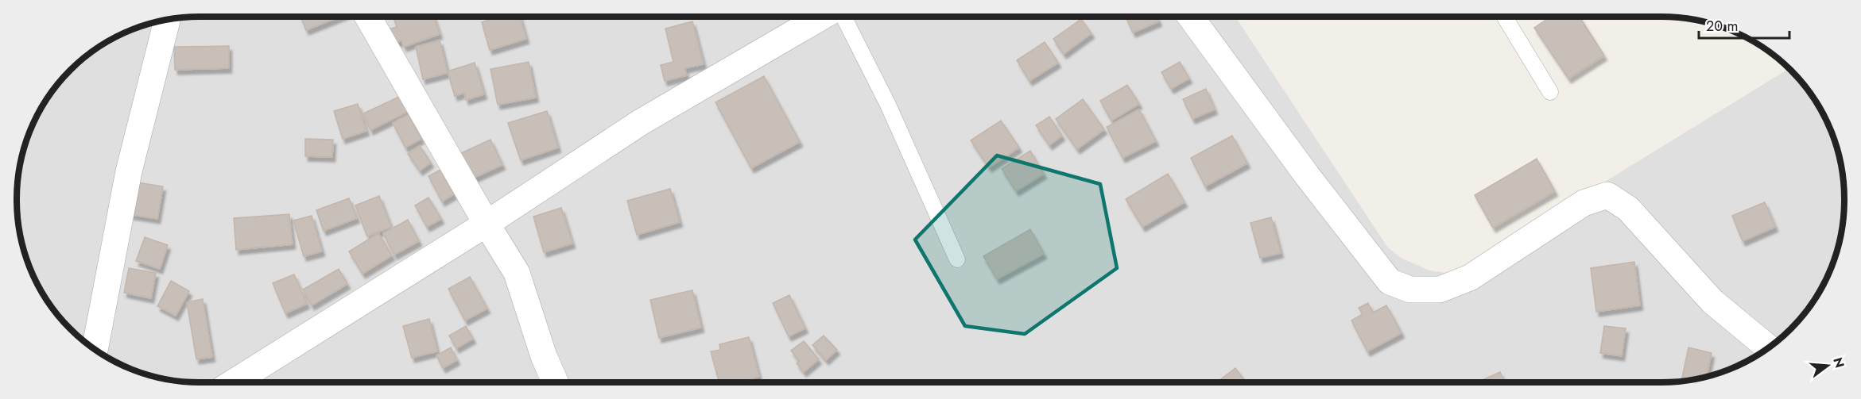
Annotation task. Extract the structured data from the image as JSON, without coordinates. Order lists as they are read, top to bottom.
{
  "scale_bar": "20 m",
  "north": "right"
}
